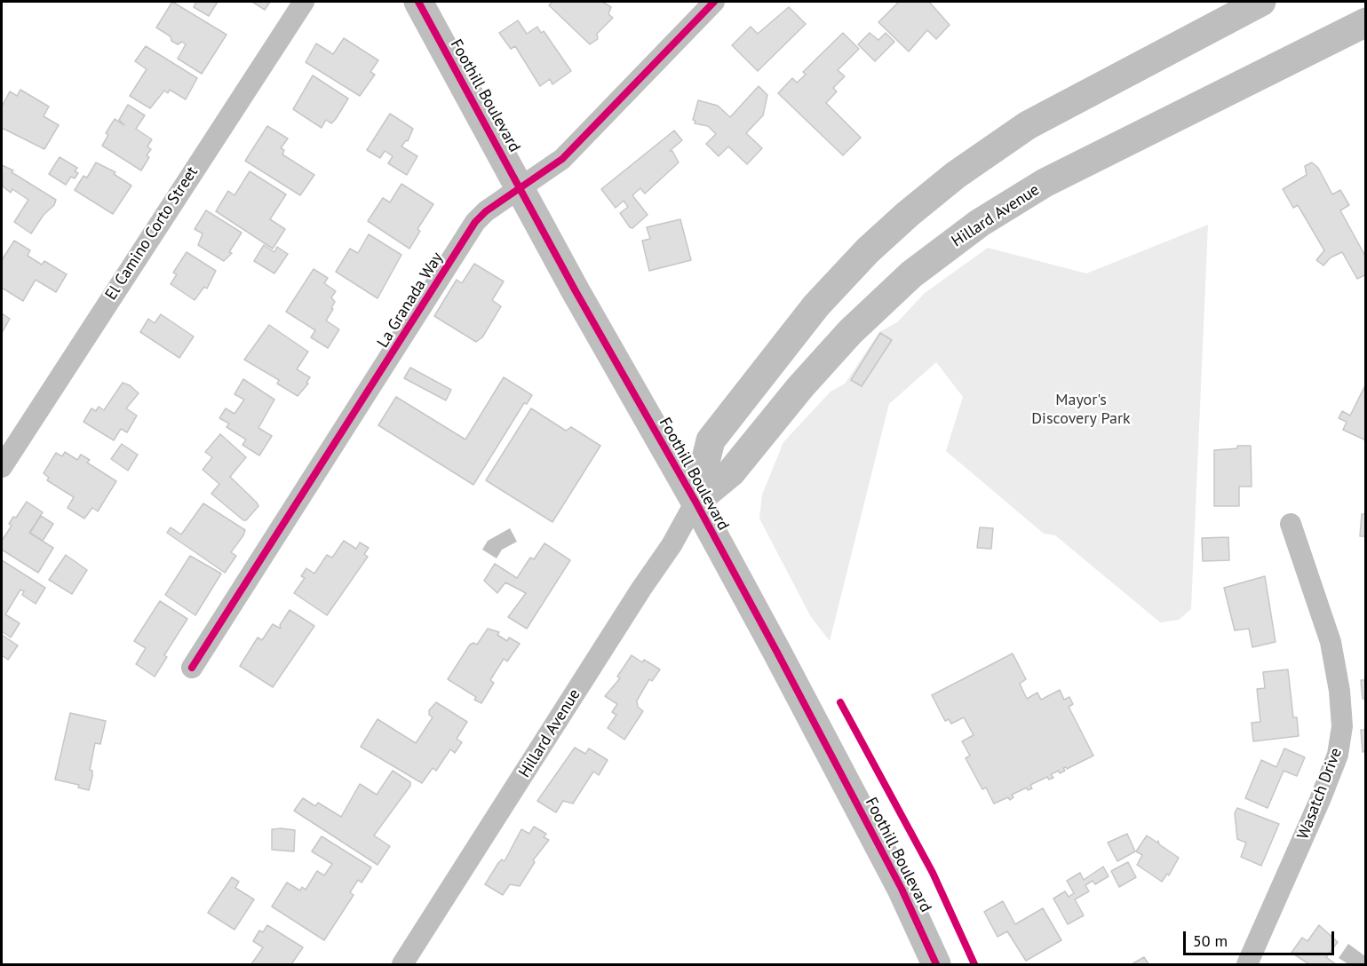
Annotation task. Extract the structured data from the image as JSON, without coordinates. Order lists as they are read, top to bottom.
{
  "streets": {
    "main road": ["Foothill Boulevard", "Hillard Avenue"],
    "street": ["El Camino Corto Street", "La Granada Way", "Wasatch Drive"]
  },
  "crossings": [
    ["Foothill Boulevard", "Hillard Avenue"],
    ["Foothill Boulevard", "La Granada Way"]
  ],
  "parks": ["Mayor's Discovery Park"],
  "scale_bar": "50 m"
}
